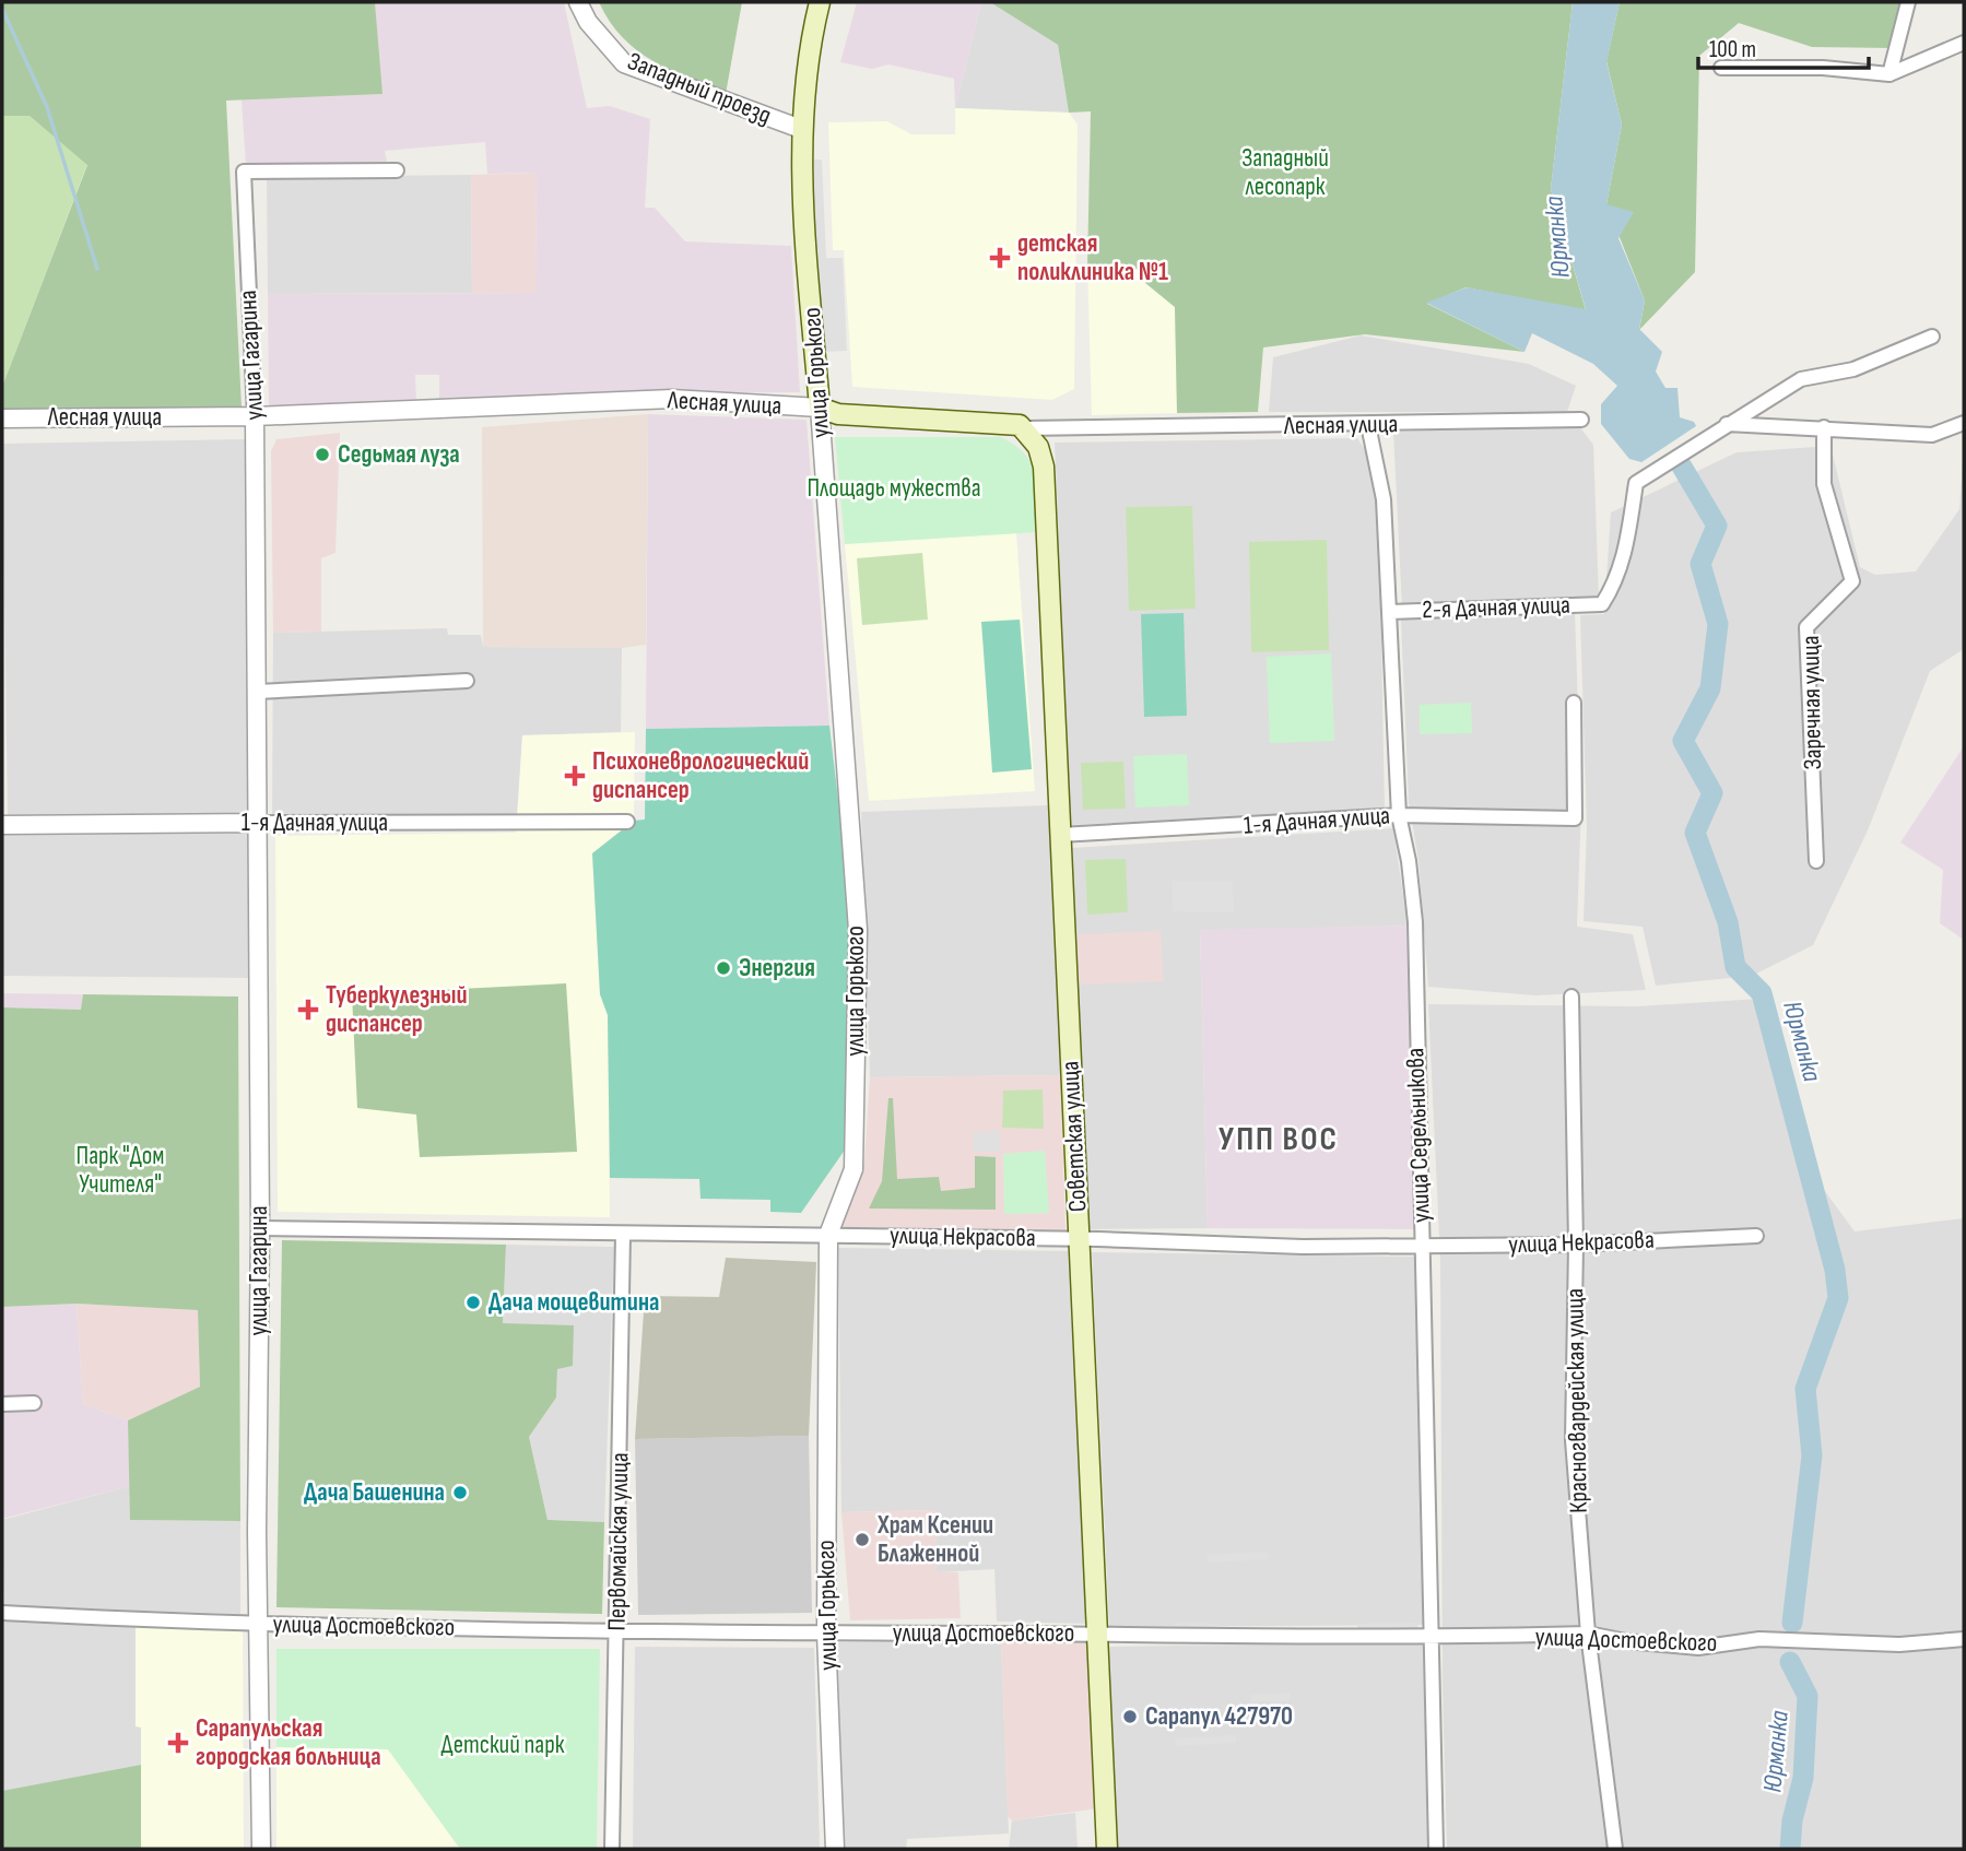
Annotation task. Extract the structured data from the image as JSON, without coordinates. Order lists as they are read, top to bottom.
{
  "streets": {
    "main road": ["улица Горького", "Лесная улица", "Советская улица"],
    "street": [
      "Западный проезд",
      "улица Гагарина",
      "2-я Дачная улица",
      "Заречная улица",
      "1-я Дачная улица",
      "улица Седельникова",
      "улица Некрасова",
      "Красногвардейская улица",
      "Первомайская улица",
      "улица Достоевского"
    ]
  },
  "crossings": [
    ["Западный проезд", "улица Горького"],
    ["улица Гагарина", "Лесная улица"],
    ["улица Гагарина", "1-я Дачная улица"],
    ["улица Гагарина", "улица Некрасова"],
    ["улица Гагарина", "улица Достоевского"],
    ["улица Горького", "Лесная улица"],
    ["улица Горького", "улица Некрасова"],
    ["улица Горького", "улица Достоевского"],
    ["Лесная улица", "улица Седельникова"],
    ["Лесная улица", "Советская улица"],
    ["2-я Дачная улица", "улица Седельникова"],
    ["1-я Дачная улица", "улица Седельникова"],
    ["1-я Дачная улица", "Советская улица"],
    ["улица Седельникова", "улица Некрасова"],
    ["улица Седельникова", "улица Достоевского"],
    ["Советская улица", "улица Некрасова"],
    ["Советская улица", "улица Достоевского"],
    ["улица Некрасова", "Красногвардейская улица"],
    ["улица Некрасова", "Первомайская улица"],
    ["Красногвардейская улица", "улица Достоевского"],
    ["Первомайская улица", "улица Достоевского"]
  ],
  "districts": ["УПП ВОС"],
  "water": ["Юрманка"],
  "parks": [
    "Западный лесопарк",
    "Площадь мужества",
    "Парк \"Дом Учителя\"",
    "Детский парк"
  ],
  "places": {
    "health": [
      "детская поликлиника №1",
      "Психоневрологический диспансер",
      "Туберкулезный диспансер",
      "Сарапульская городская больница"
    ],
    "other": [
      "Седьмая луза",
      "Энергия",
      "Дача мощевитина",
      "Дача Башенина",
      "Храм Ксении Блаженной",
      "Сарапул 427970"
    ]
  },
  "scale_bar": "100 m"
}
